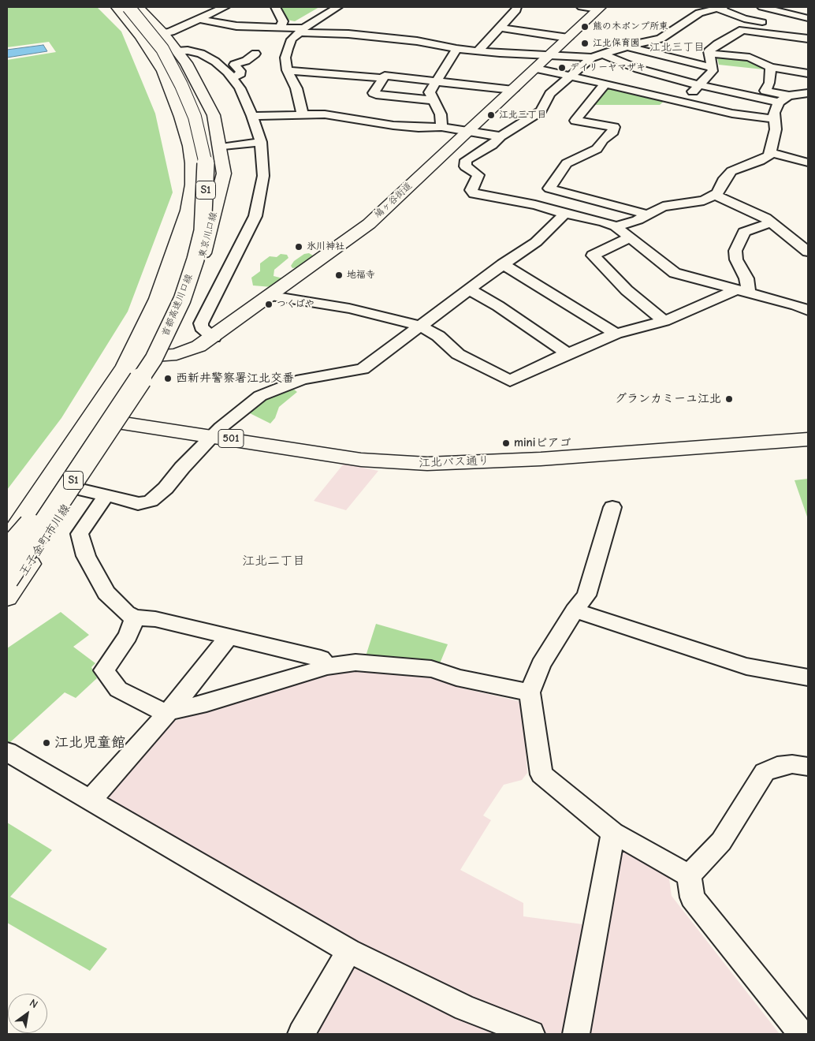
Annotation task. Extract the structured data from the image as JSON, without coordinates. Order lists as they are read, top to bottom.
{
  "streets": {
    "main road": [
      "S1",
      "鳩ヶ谷街道",
      "東京川口線",
      "首都高速川口線",
      "501",
      "江北バス通り",
      "王子金町市川線"
    ]
  },
  "crossings": [
    ["S1", "首都高速川口線"],
    ["鳩ヶ谷街道", "東京川口線"],
    ["東京川口線", "江北バス通り"],
    ["東京川口線", "王子金町市川線"],
    ["江北バス通り", "王子金町市川線"]
  ],
  "districts": ["江北三丁目", "江北二丁目"],
  "places": [
    "熊の木ポンプ所東",
    "江北保育園",
    "デイリーヤマザキ",
    "江北三丁目",
    "氷川神社",
    "地福寺",
    "つくばや",
    "西新井警察署江北交番",
    "グランカミーユ江北",
    "miniピアゴ",
    "江北児童館"
  ],
  "north": "top right"
}
